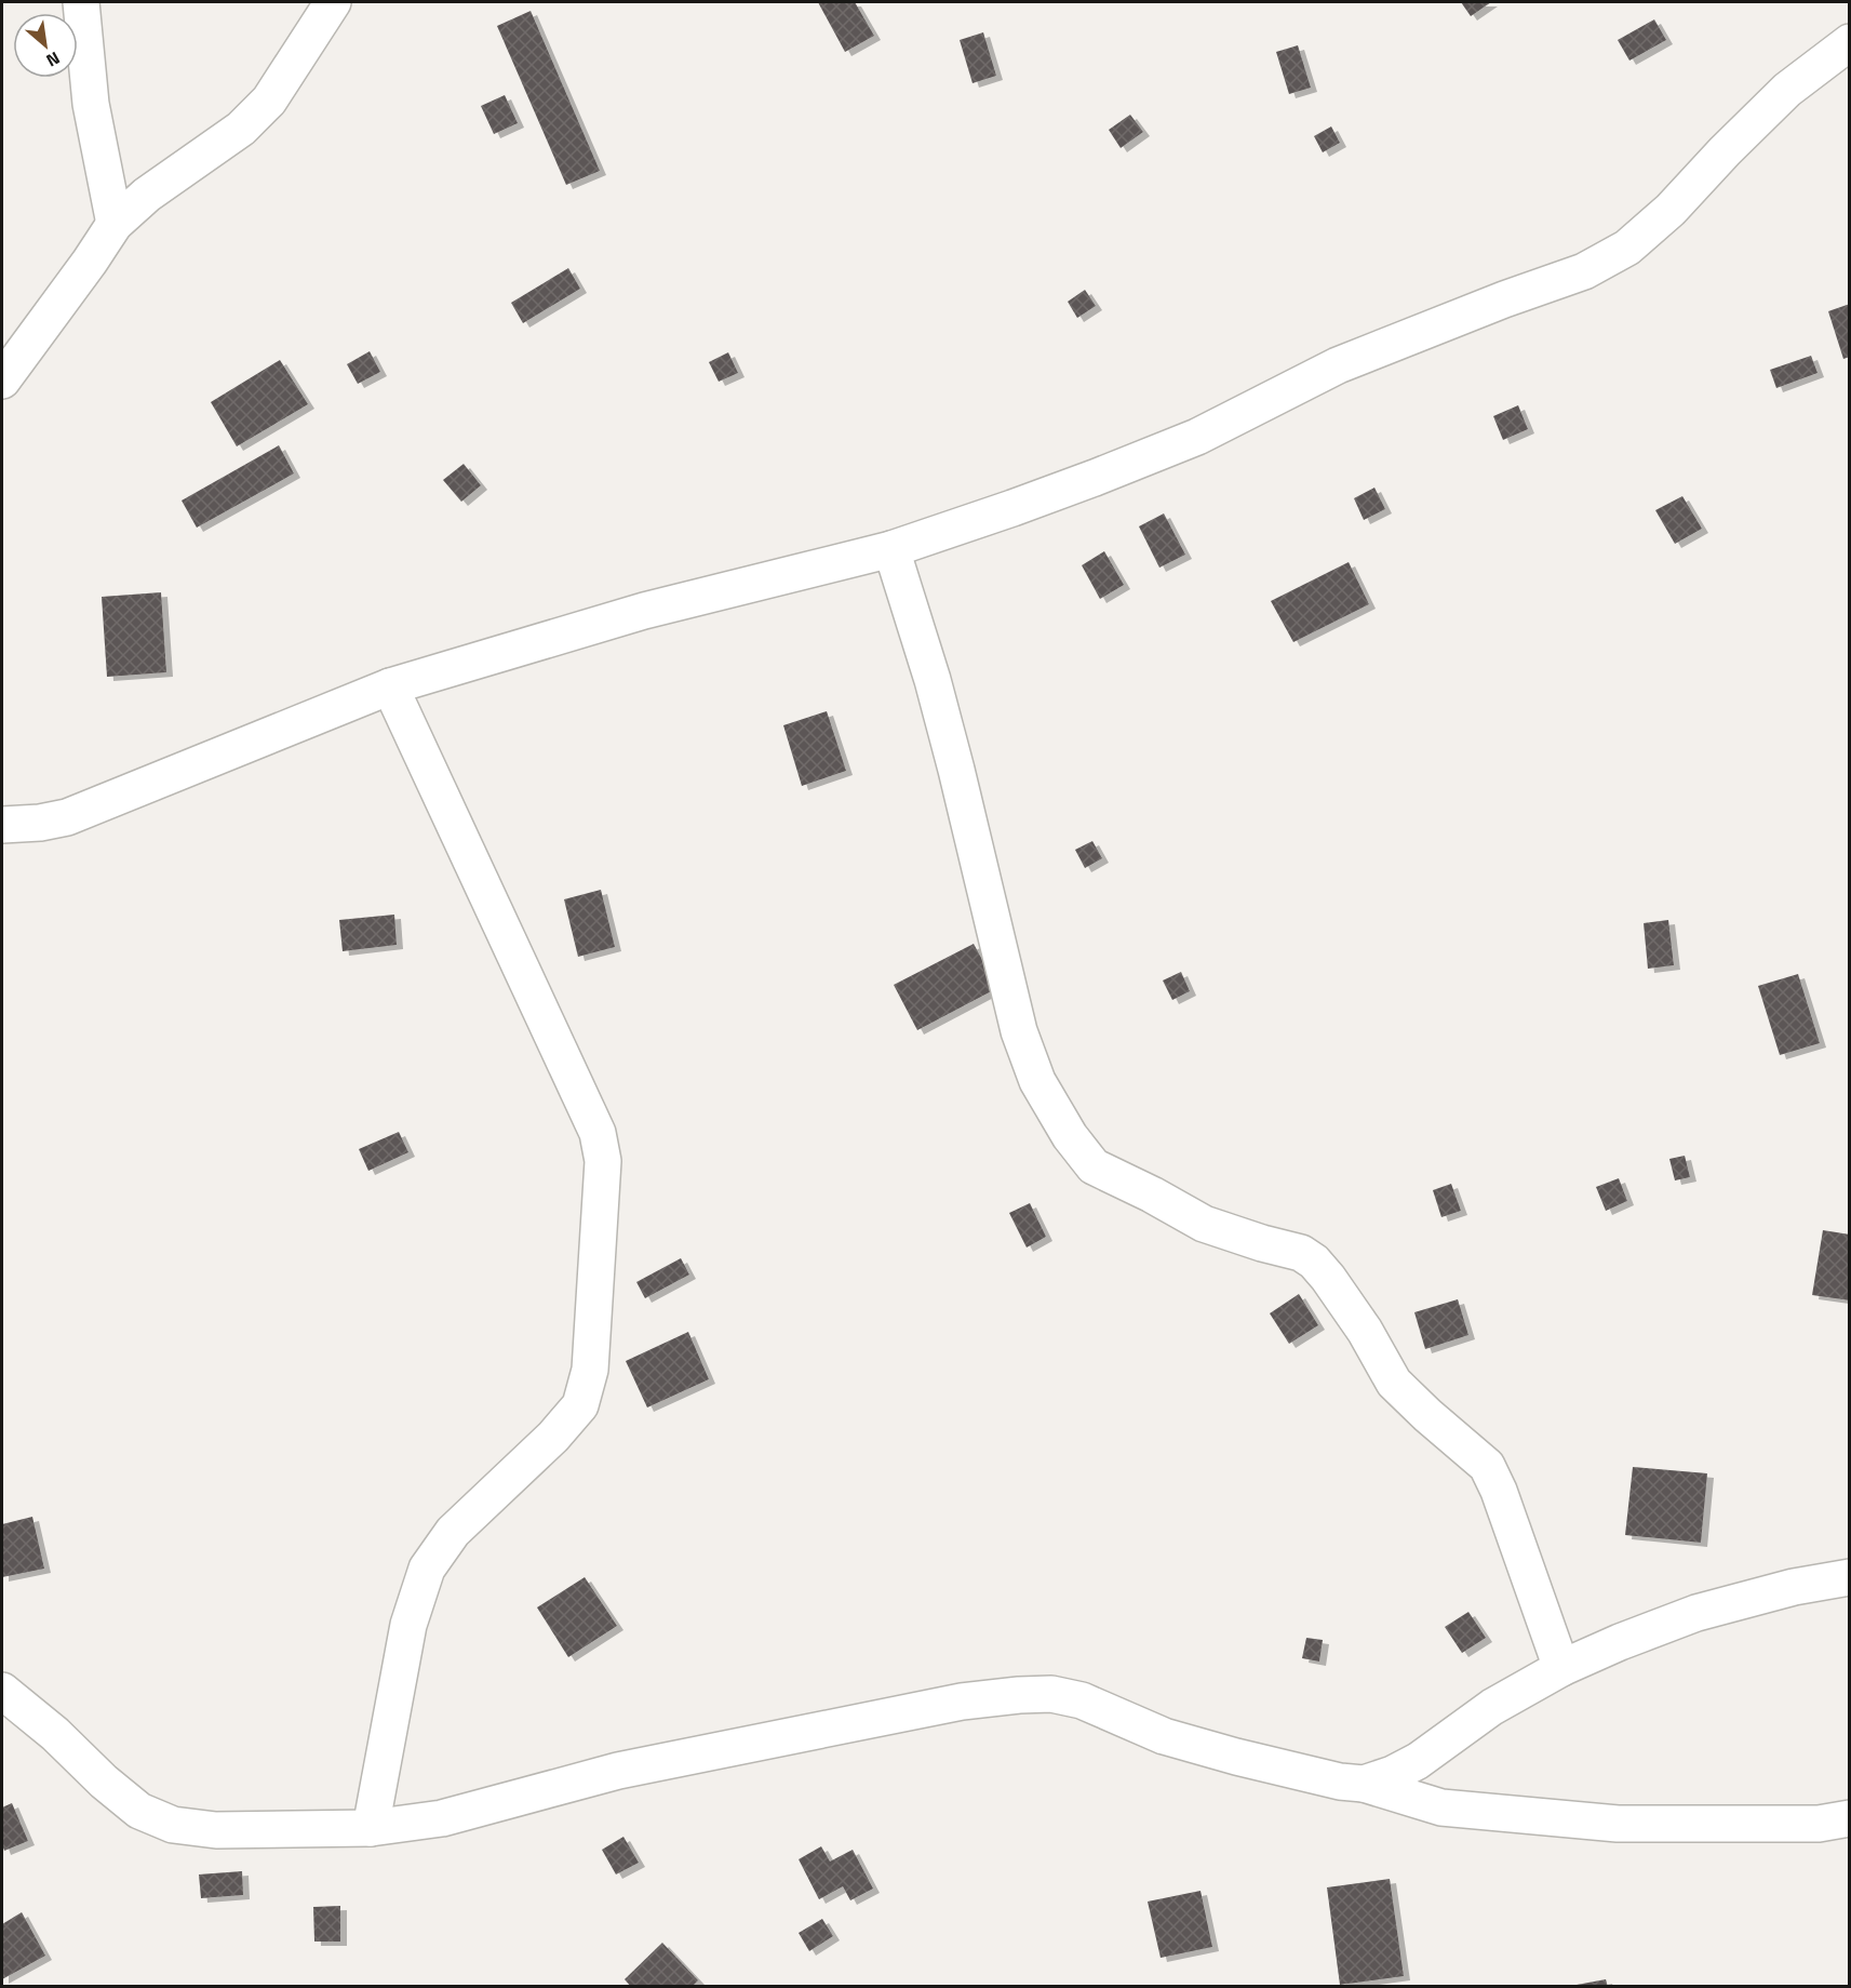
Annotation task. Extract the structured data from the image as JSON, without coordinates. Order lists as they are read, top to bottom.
{
  "north": "bottom right"
}
